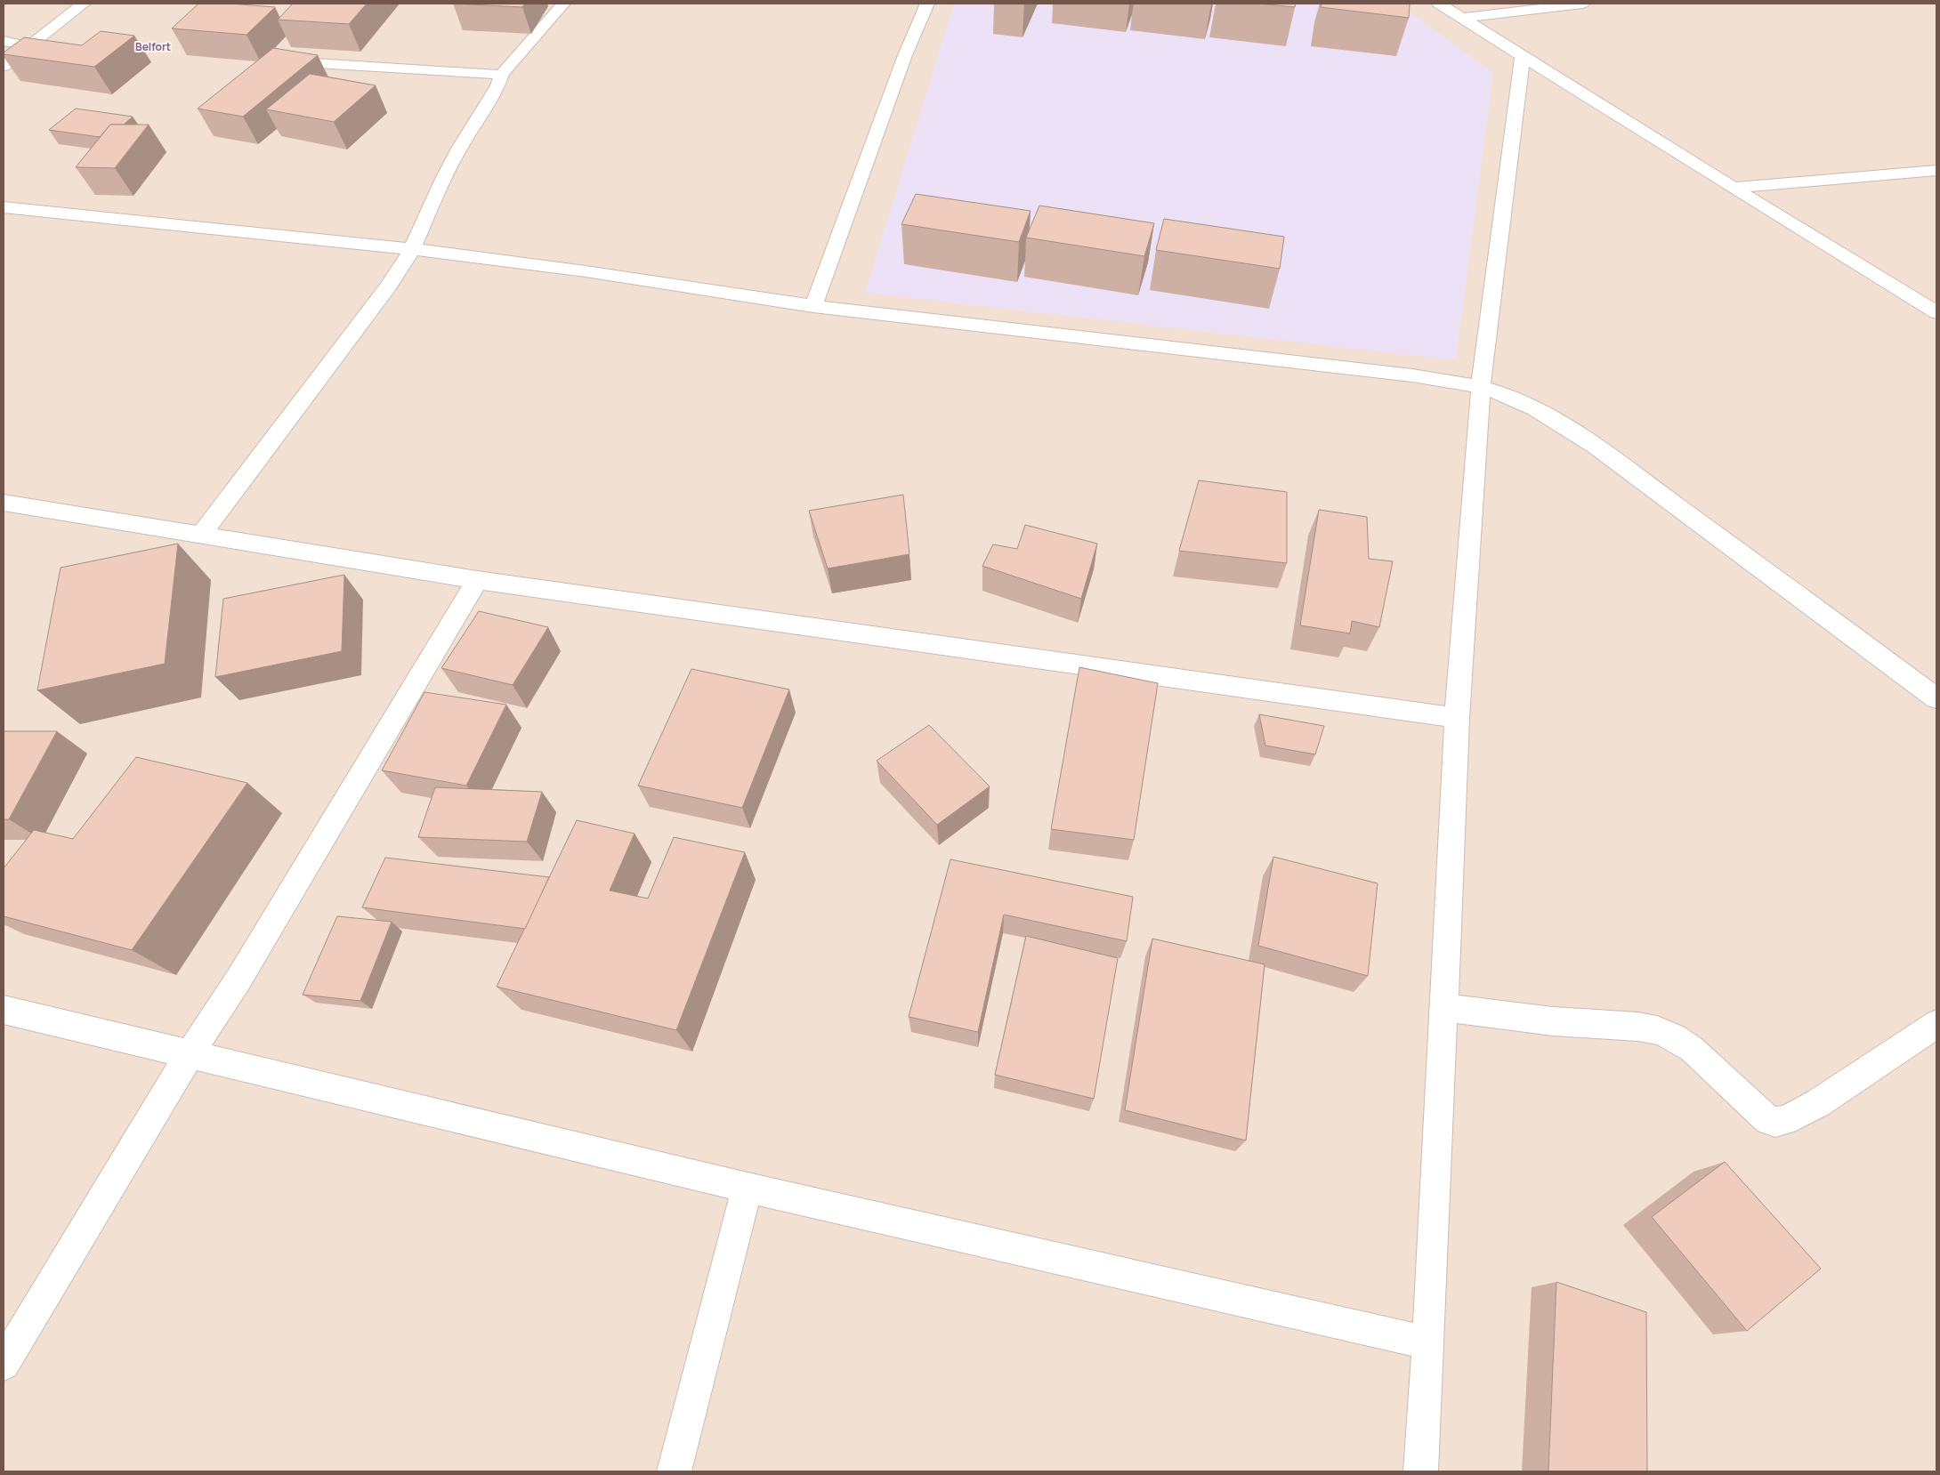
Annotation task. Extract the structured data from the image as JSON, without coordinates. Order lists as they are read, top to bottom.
{
  "districts": ["Belfort"]
}
